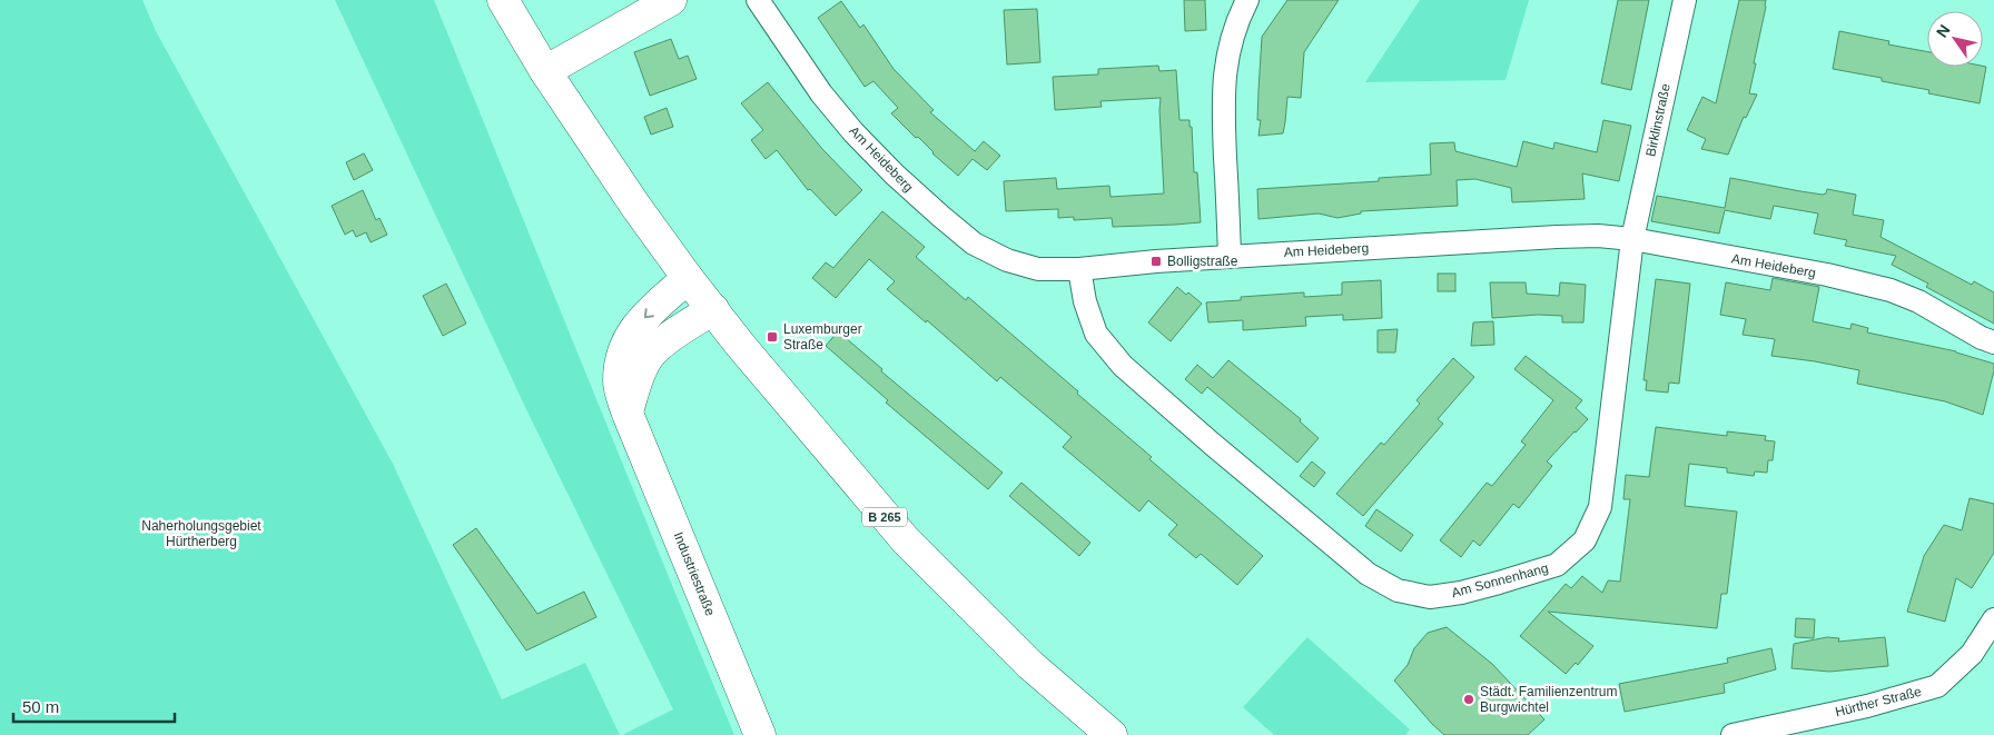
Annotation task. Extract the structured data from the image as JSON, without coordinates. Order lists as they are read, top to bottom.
{
  "streets": {
    "main road": ["B 265", "Industriestraße"],
    "street": [
      "Birklinstraße",
      "Am Heideberg",
      "Am Sonnenhang",
      "Hürther Straße"
    ]
  },
  "crossings": [
    ["Birklinstraße", "Am Heideberg"],
    ["Birklinstraße", "Am Sonnenhang"],
    ["Am Heideberg", "Am Sonnenhang"],
    ["B 265", "Industriestraße"]
  ],
  "parks": ["Naherholungsgebiet Hürtherberg"],
  "places": {
    "transit": ["Bolligstraße", "Luxemburger Straße"],
    "other": ["Städt. Familienzentrum Burgwichtel"]
  },
  "scale_bar": "50 m",
  "north": "top left"
}
